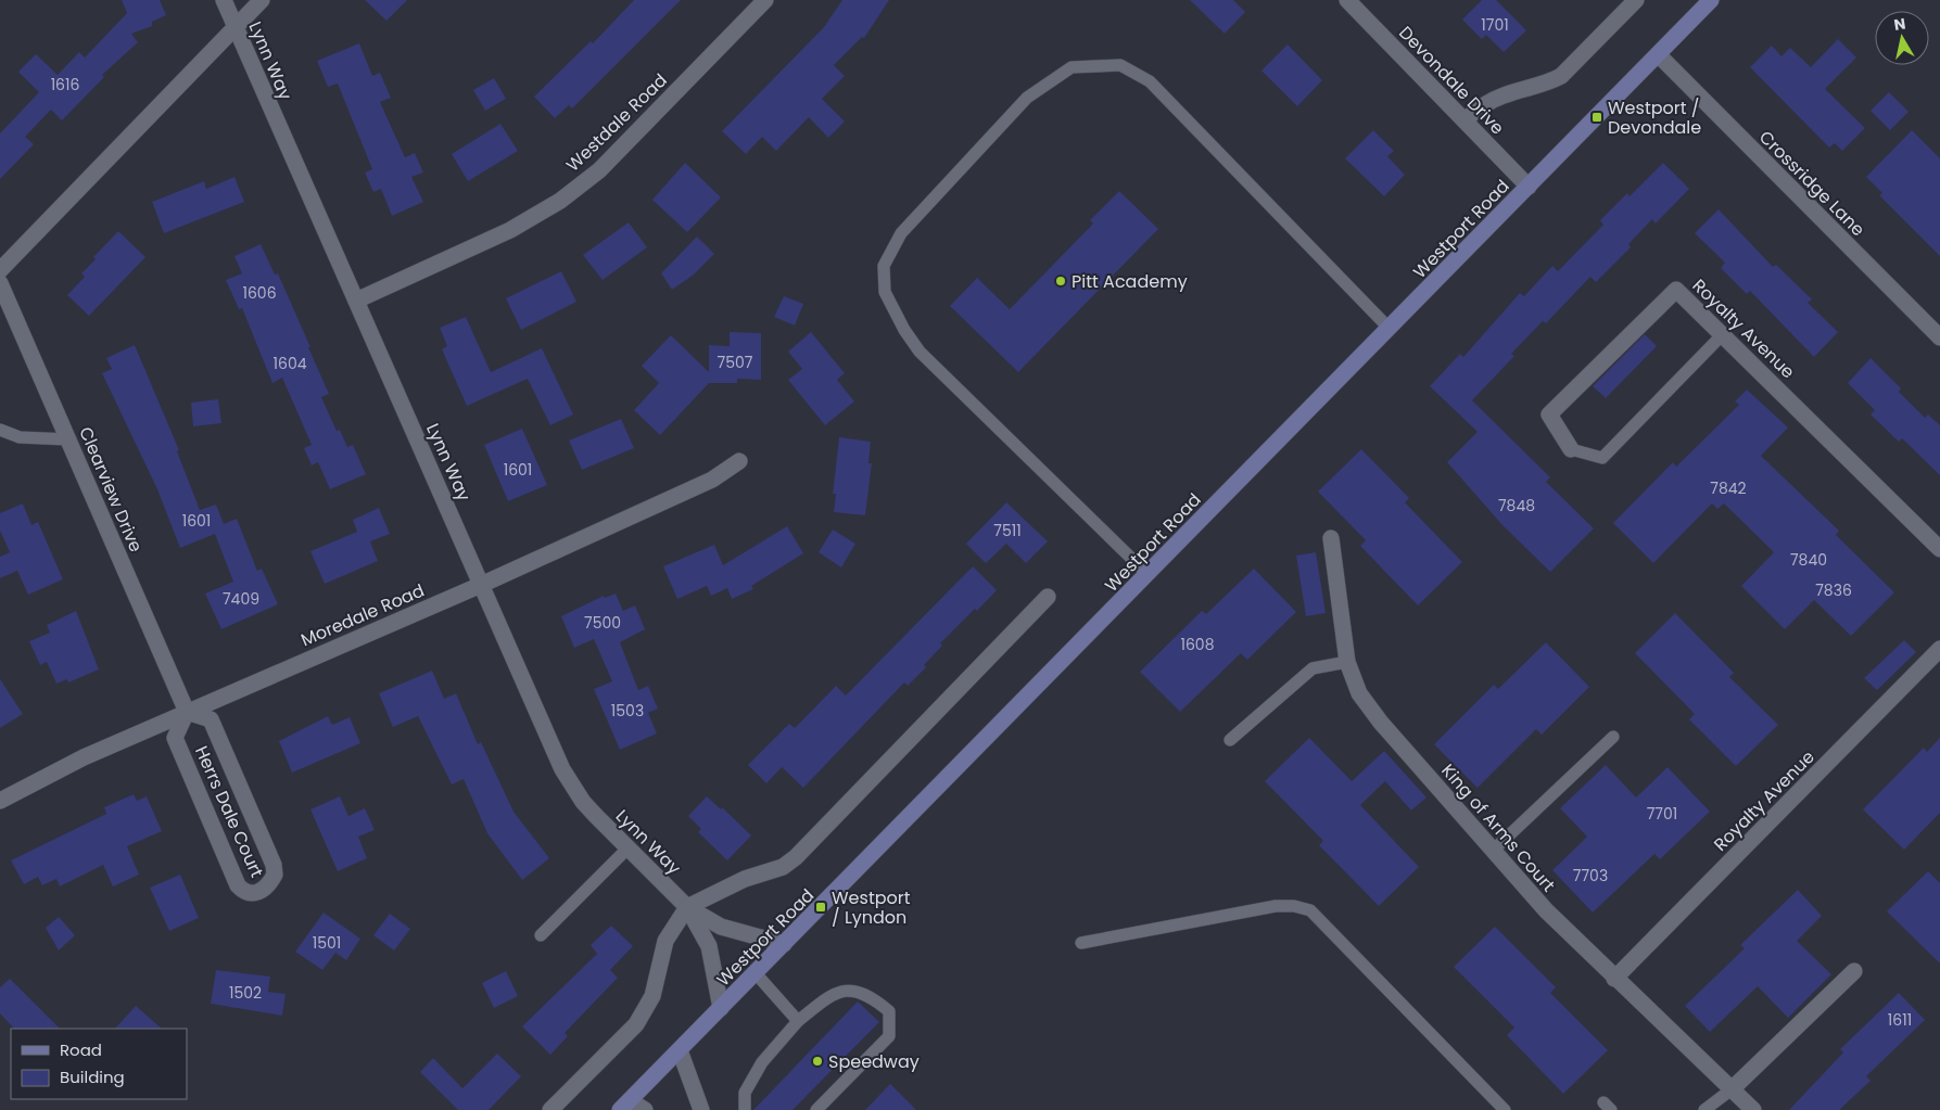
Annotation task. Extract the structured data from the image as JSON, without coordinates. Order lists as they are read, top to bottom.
{
  "streets": {
    "main road": ["Westport Road"],
    "street": [
      "Lynn Way",
      "Devondale Drive",
      "Westdale Road",
      "Crossridge Lane",
      "Royalty Avenue",
      "Clearview Drive",
      "Moredale Road",
      "Herrs Dale Court",
      "King of Arms Court"
    ]
  },
  "crossings": [
    ["Lynn Way", "Westdale Road"],
    ["Lynn Way", "Westport Road"],
    ["Lynn Way", "Moredale Road"],
    ["Devondale Drive", "Westport Road"],
    ["Crossridge Lane", "Westport Road"],
    ["Royalty Avenue", "King of Arms Court"],
    ["Clearview Drive", "Moredale Road"],
    ["Clearview Drive", "Herrs Dale Court"],
    ["Moredale Road", "Herrs Dale Court"]
  ],
  "places": {
    "transit": ["Westport / Devondale", "Westport / Lyndon"],
    "other": ["Pitt Academy", "Speedway"]
  },
  "house_numbers": [
    "1701",
    "1616",
    "1606",
    "7507",
    "1604",
    "1601",
    "7842",
    "7848",
    "1601",
    "7511",
    "7840",
    "7836",
    "7409",
    "7500",
    "1608",
    "1503",
    "7701",
    "7703",
    "1501",
    "1502",
    "1611"
  ],
  "legend": ["Road", "Building"],
  "north": "top"
}
